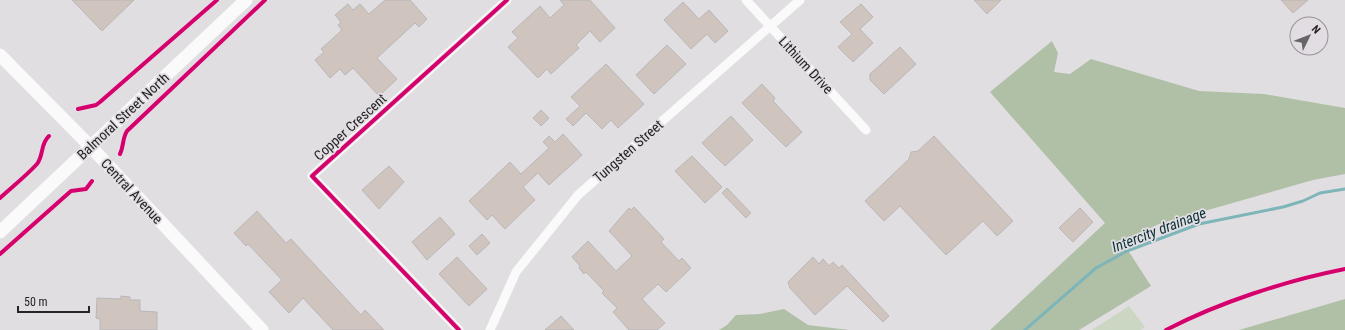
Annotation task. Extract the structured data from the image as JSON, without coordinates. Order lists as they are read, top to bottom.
{
  "streets": {
    "main road": ["Balmoral Street North", "Central Avenue"],
    "street": ["Lithium Drive", "Copper Crescent", "Tungsten Street"]
  },
  "crossings": [
    ["Lithium Drive", "Tungsten Street"],
    ["Balmoral Street North", "Central Avenue"]
  ],
  "water": ["Intercity drainage"],
  "scale_bar": "50 m",
  "north": "top right"
}
